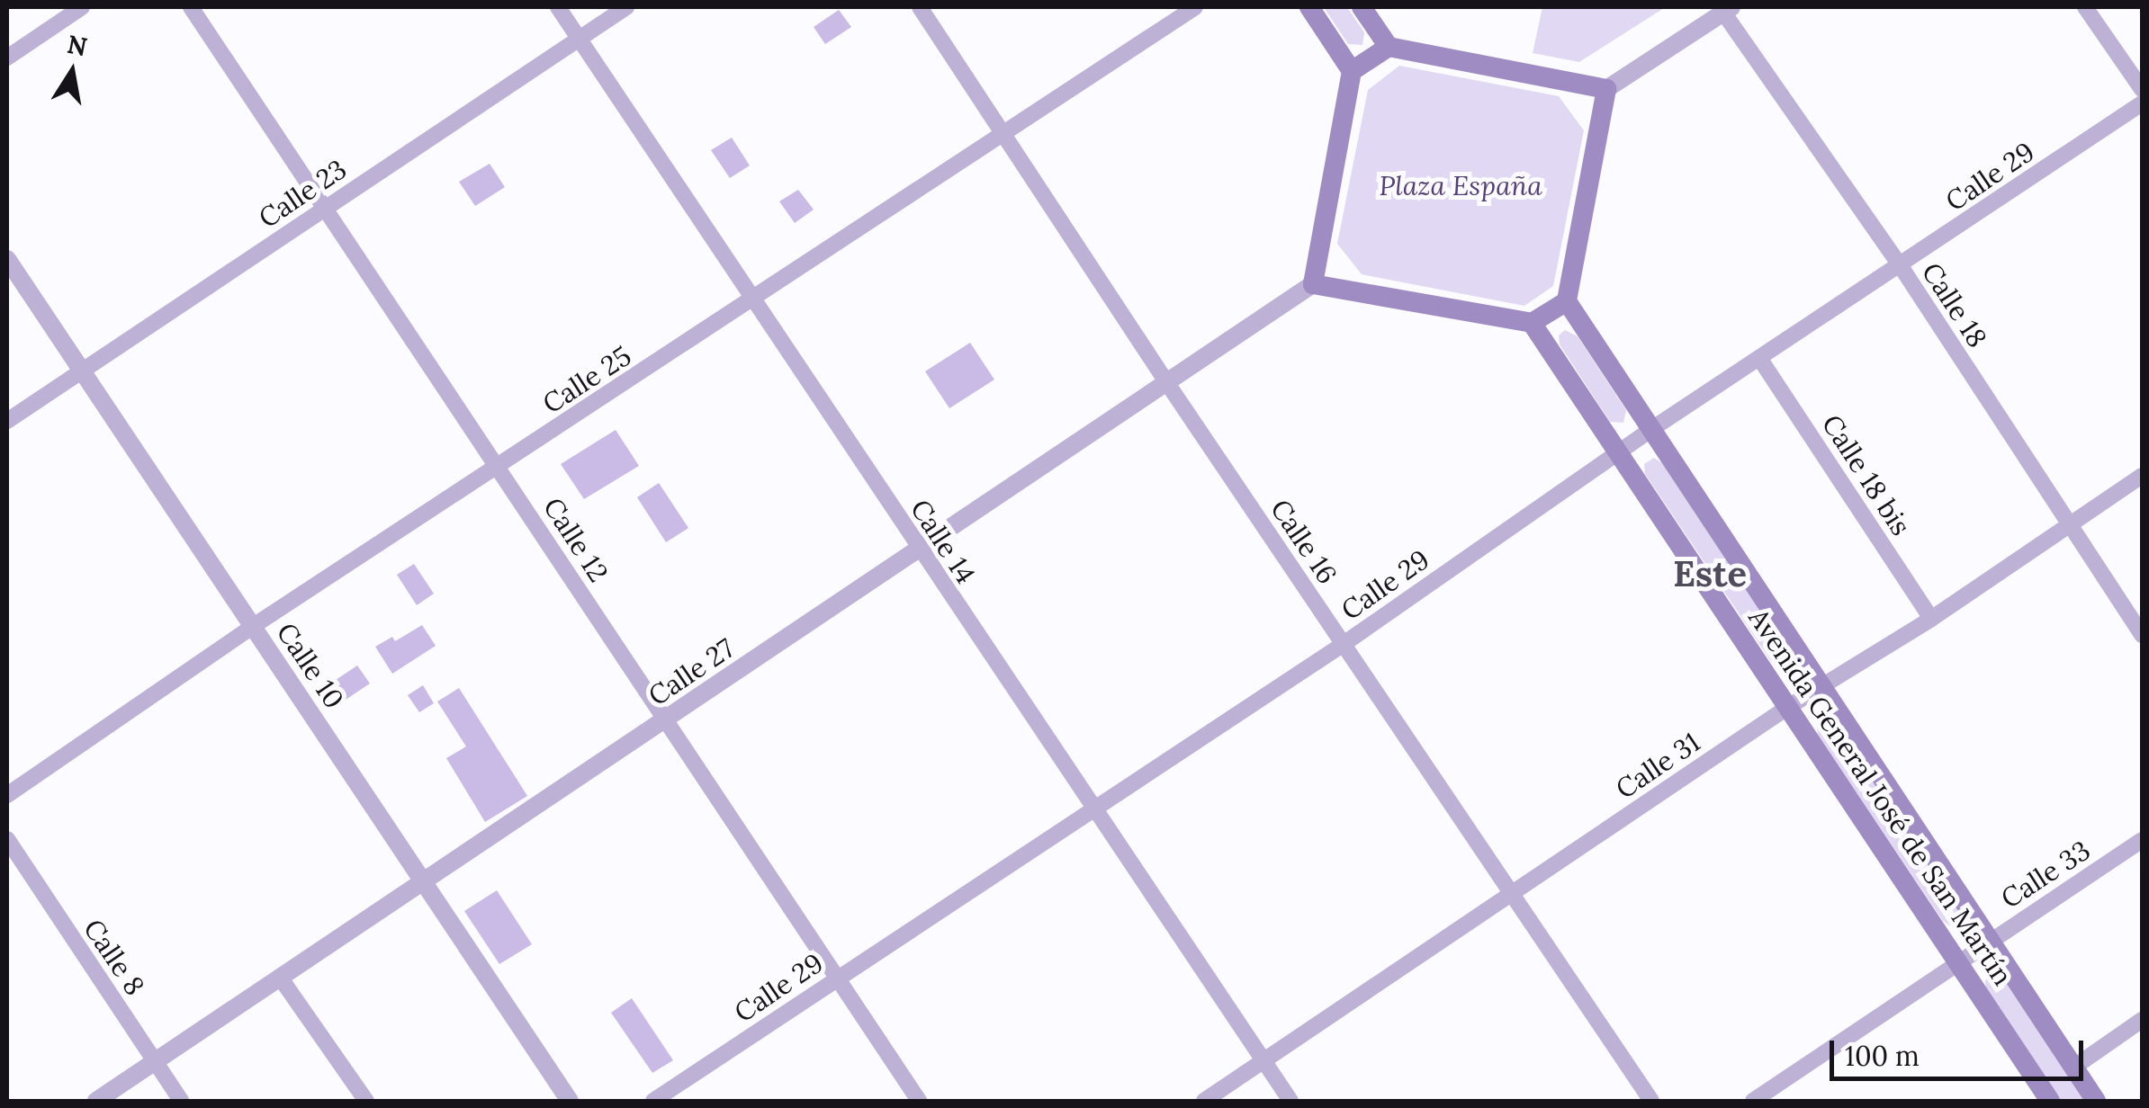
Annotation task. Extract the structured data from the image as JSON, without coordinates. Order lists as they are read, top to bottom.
{
  "streets": {
    "main road": ["Avenida General José de San Martín"],
    "street": [
      "Calle 29",
      "Calle 23",
      "Calle 18",
      "Calle 25",
      "Calle 18 bis",
      "Calle 12",
      "Calle 14",
      "Calle 16",
      "Calle 10",
      "Calle 27",
      "Calle 31",
      "Calle 33",
      "Calle 8"
    ]
  },
  "crossings": [
    ["Calle 29", "Calle 18"],
    ["Calle 29", "Calle 18 bis"],
    ["Calle 29", "Calle 12"],
    ["Calle 29", "Calle 14"],
    ["Calle 29", "Calle 16"],
    ["Calle 29", "Avenida General José de San Martín"],
    ["Calle 23", "Calle 12"],
    ["Calle 23", "Calle 14"],
    ["Calle 23", "Calle 10"],
    ["Calle 18", "Calle 31"],
    ["Calle 25", "Calle 12"],
    ["Calle 25", "Calle 14"],
    ["Calle 25", "Calle 16"],
    ["Calle 25", "Calle 10"],
    ["Calle 18 bis", "Calle 31"],
    ["Calle 12", "Calle 27"],
    ["Calle 14", "Calle 27"],
    ["Calle 14", "Calle 31"],
    ["Calle 16", "Calle 27"],
    ["Calle 16", "Calle 31"],
    ["Calle 10", "Calle 27"],
    ["Calle 27", "Calle 8"],
    ["Calle 31", "Avenida General José de San Martín"],
    ["Avenida General José de San Martín", "Calle 33"]
  ],
  "districts": ["Este"],
  "parks": ["Plaza España"],
  "scale_bar": "100 m",
  "north": "top"
}
